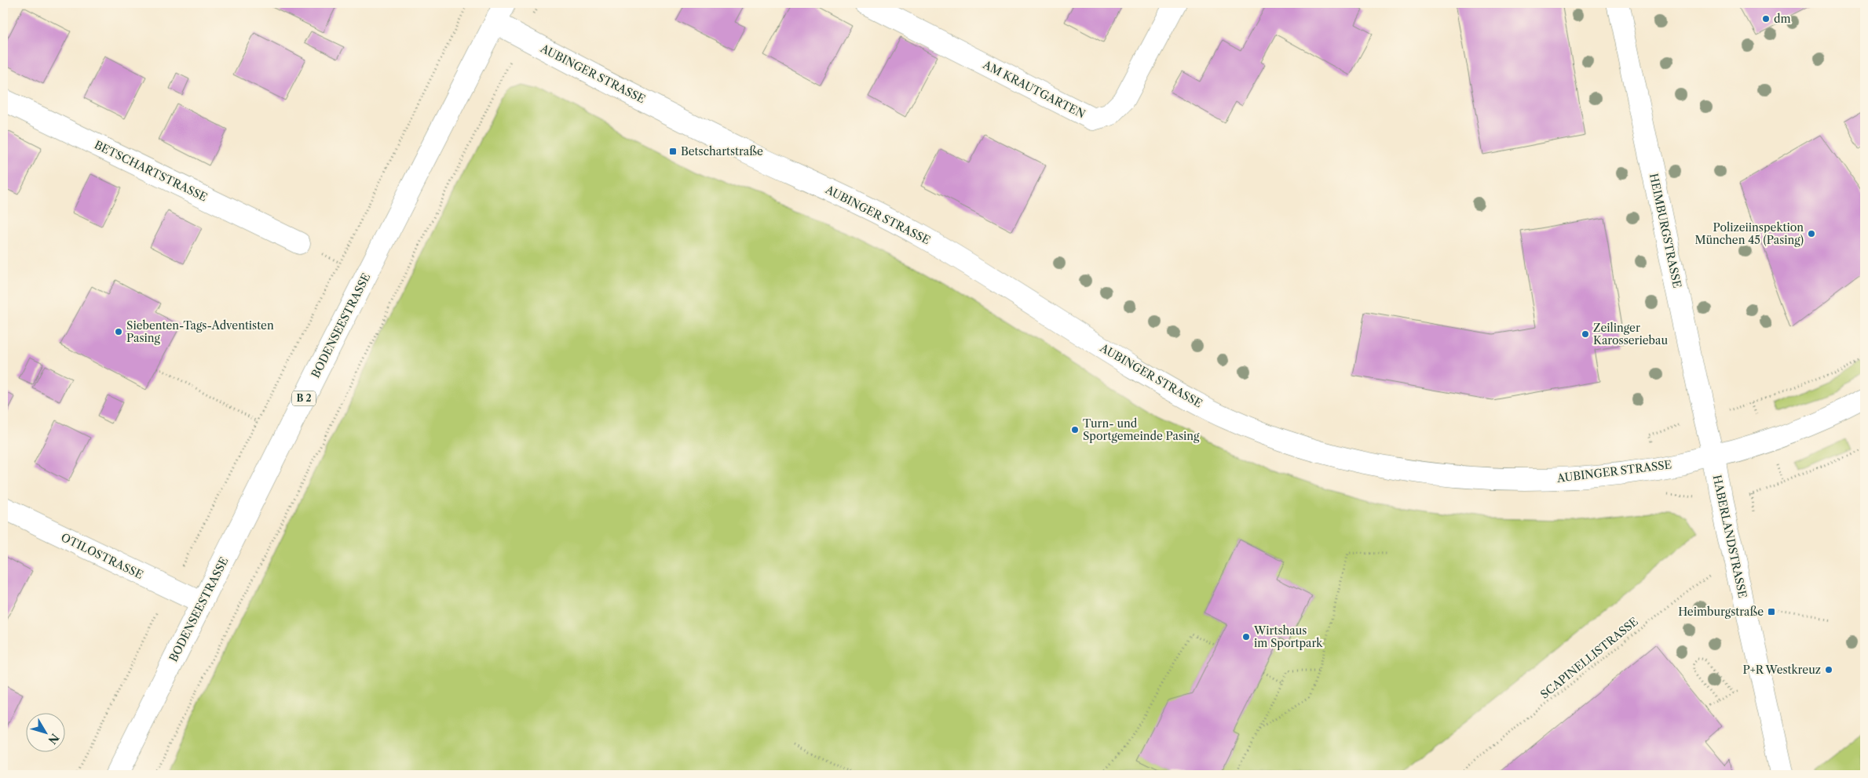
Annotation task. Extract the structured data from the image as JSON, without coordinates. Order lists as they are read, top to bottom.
{
  "streets": {
    "main road": [
      "AUBINGER STRASSE",
      "AM KRAUTGARTEN",
      "BETSCHARTSTRASSE",
      "HEIMBURGSTRASSE",
      "BODENSEESTRASSE",
      "B 2",
      "HABERLANDSTRASSE",
      "OTILOSTRASSE"
    ],
    "path": ["SCAPINELLISTRASSE"]
  },
  "crossings": [
    ["AUBINGER STRASSE", "HEIMBURGSTRASSE"],
    ["AUBINGER STRASSE", "BODENSEESTRASSE"],
    ["AUBINGER STRASSE", "HABERLANDSTRASSE"],
    ["HEIMBURGSTRASSE", "HABERLANDSTRASSE"],
    ["BODENSEESTRASSE", "OTILOSTRASSE"],
    ["HABERLANDSTRASSE", "SCAPINELLISTRASSE"]
  ],
  "places": {
    "other": [
      "dm",
      "Polizeiinspektion München 45 (Pasing)",
      "Siebenten-Tags-Adventisten Pasing",
      "Zeilinger Karosseriebau",
      "Turn- und Sportgemeinde Pasing",
      "Wirtshaus im Sportpark",
      "P+R Westkreuz"
    ],
    "transit": ["Betschartstraße", "Heimburgstraße"]
  },
  "north": "bottom right"
}
